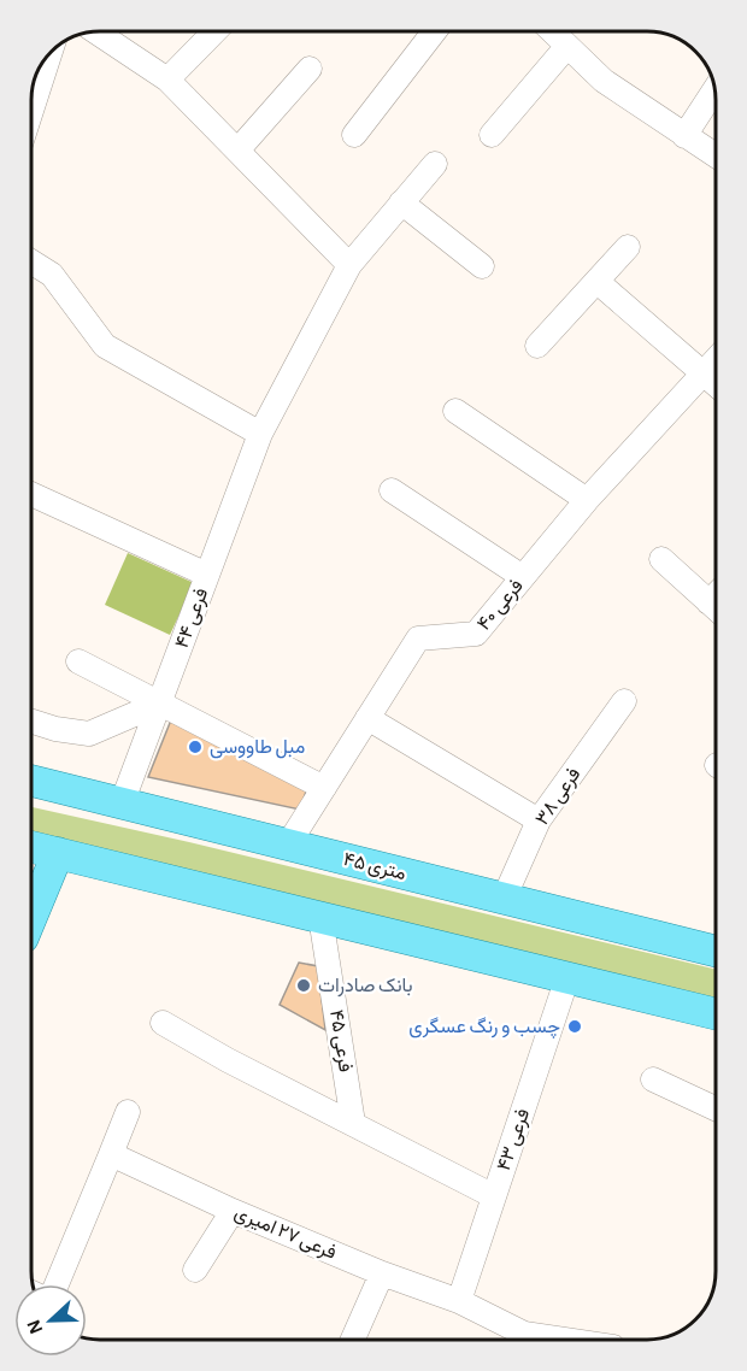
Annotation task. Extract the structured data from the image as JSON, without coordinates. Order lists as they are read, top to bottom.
{
  "streets": {
    "main road": ["۴۵ متری"],
    "street": [
      "فرعی ۴۰",
      "فرعی ۴۴",
      "فرعی ۳۸",
      "فرعی ۴۵",
      "فرعی ۴۳",
      "فرعی ۲۷ امیری"
    ]
  },
  "crossings": [
    ["فرعی ۴۰", "۴۵ متری"],
    ["فرعی ۴۴", "۴۵ متری"],
    ["فرعی ۳۸", "۴۵ متری"],
    ["فرعی ۴۳", "فرعی ۲۷ امیری"]
  ],
  "places": ["مبل طاووسی", "بانک صادرات", "چسب و رنگ عسگری"],
  "north": "left"
}
